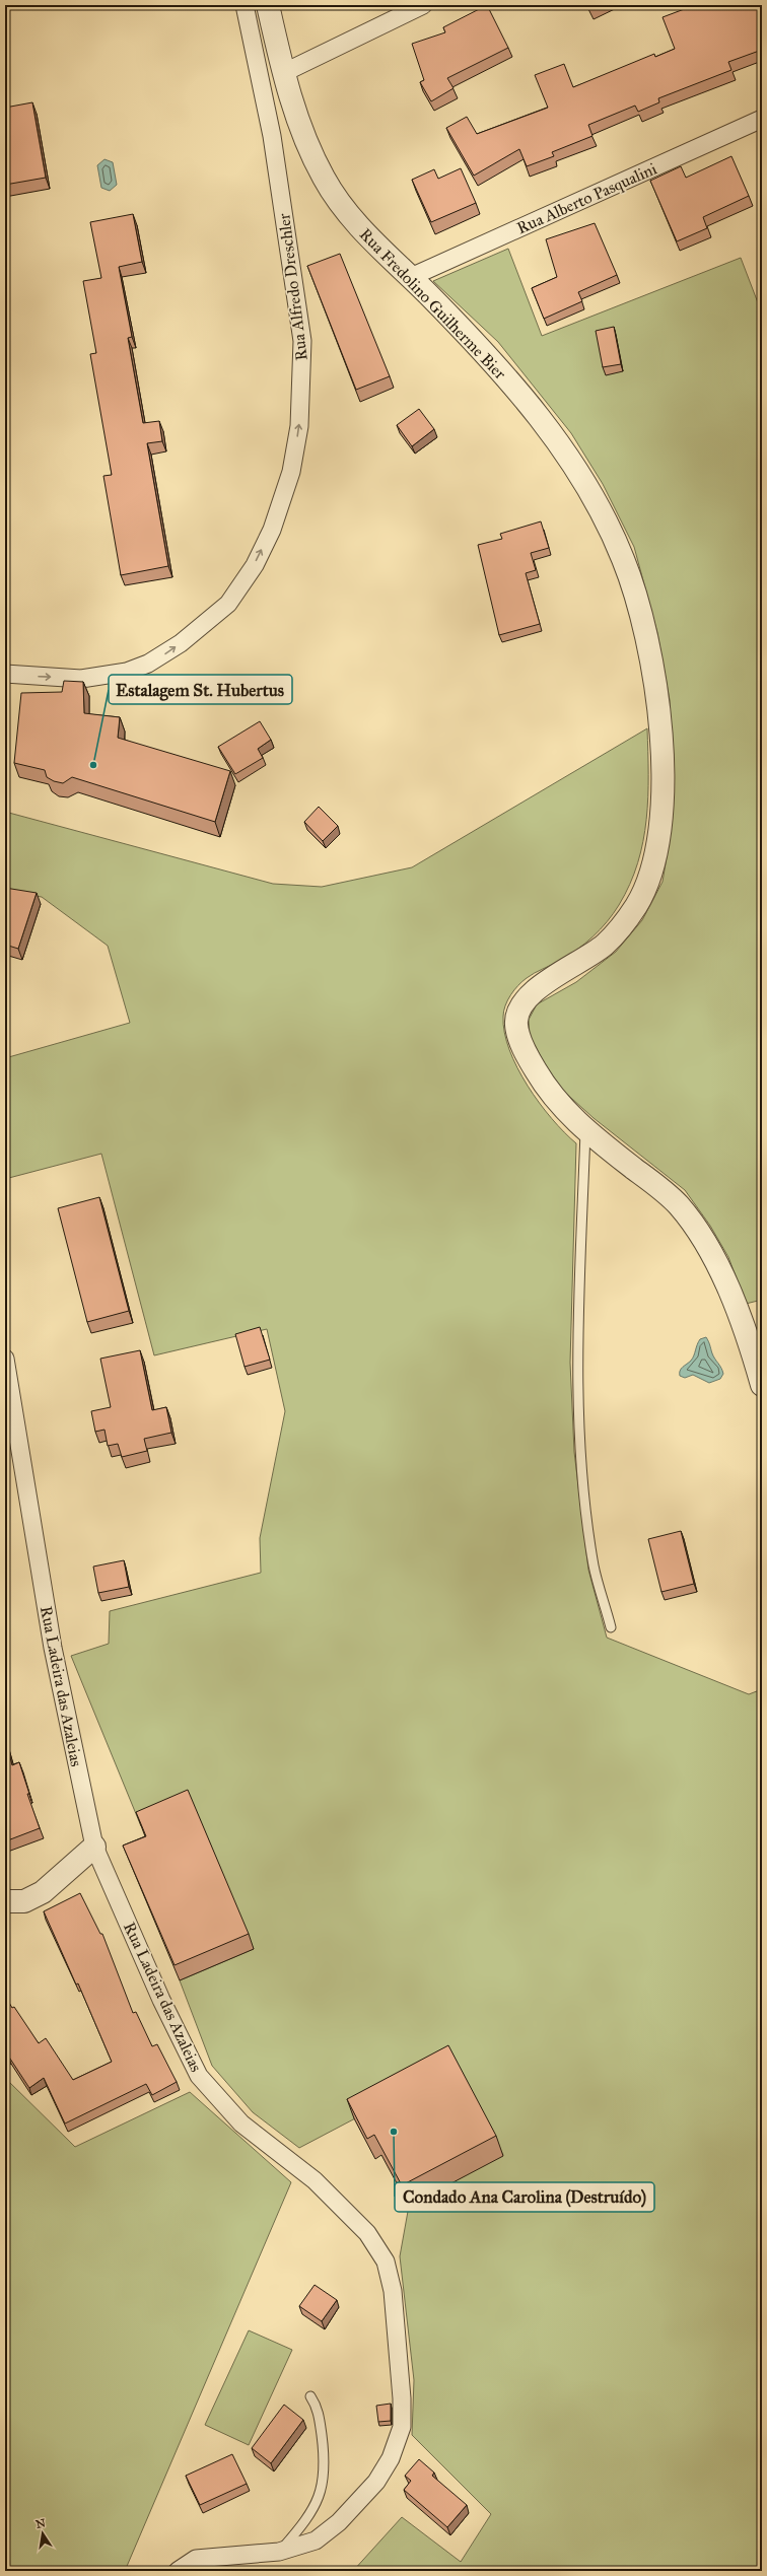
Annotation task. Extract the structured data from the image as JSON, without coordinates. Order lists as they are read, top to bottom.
{
  "streets": {
    "street": [
      "Rua Alberto Pasqualini",
      "Rua Alfredo Dreschler",
      "Rua Fredolino Guilherme Bier",
      "Rua Ladeira das Azaleias"
    ]
  },
  "crossings": [
    ["Rua Alberto Pasqualini", "Rua Fredolino Guilherme Bier"]
  ],
  "one_way": ["Rua Alfredo Dreschler"],
  "places": ["Estalagem St. Hubertus", "Condado Ana Carolina (Destruído)"],
  "north": "top"
}
